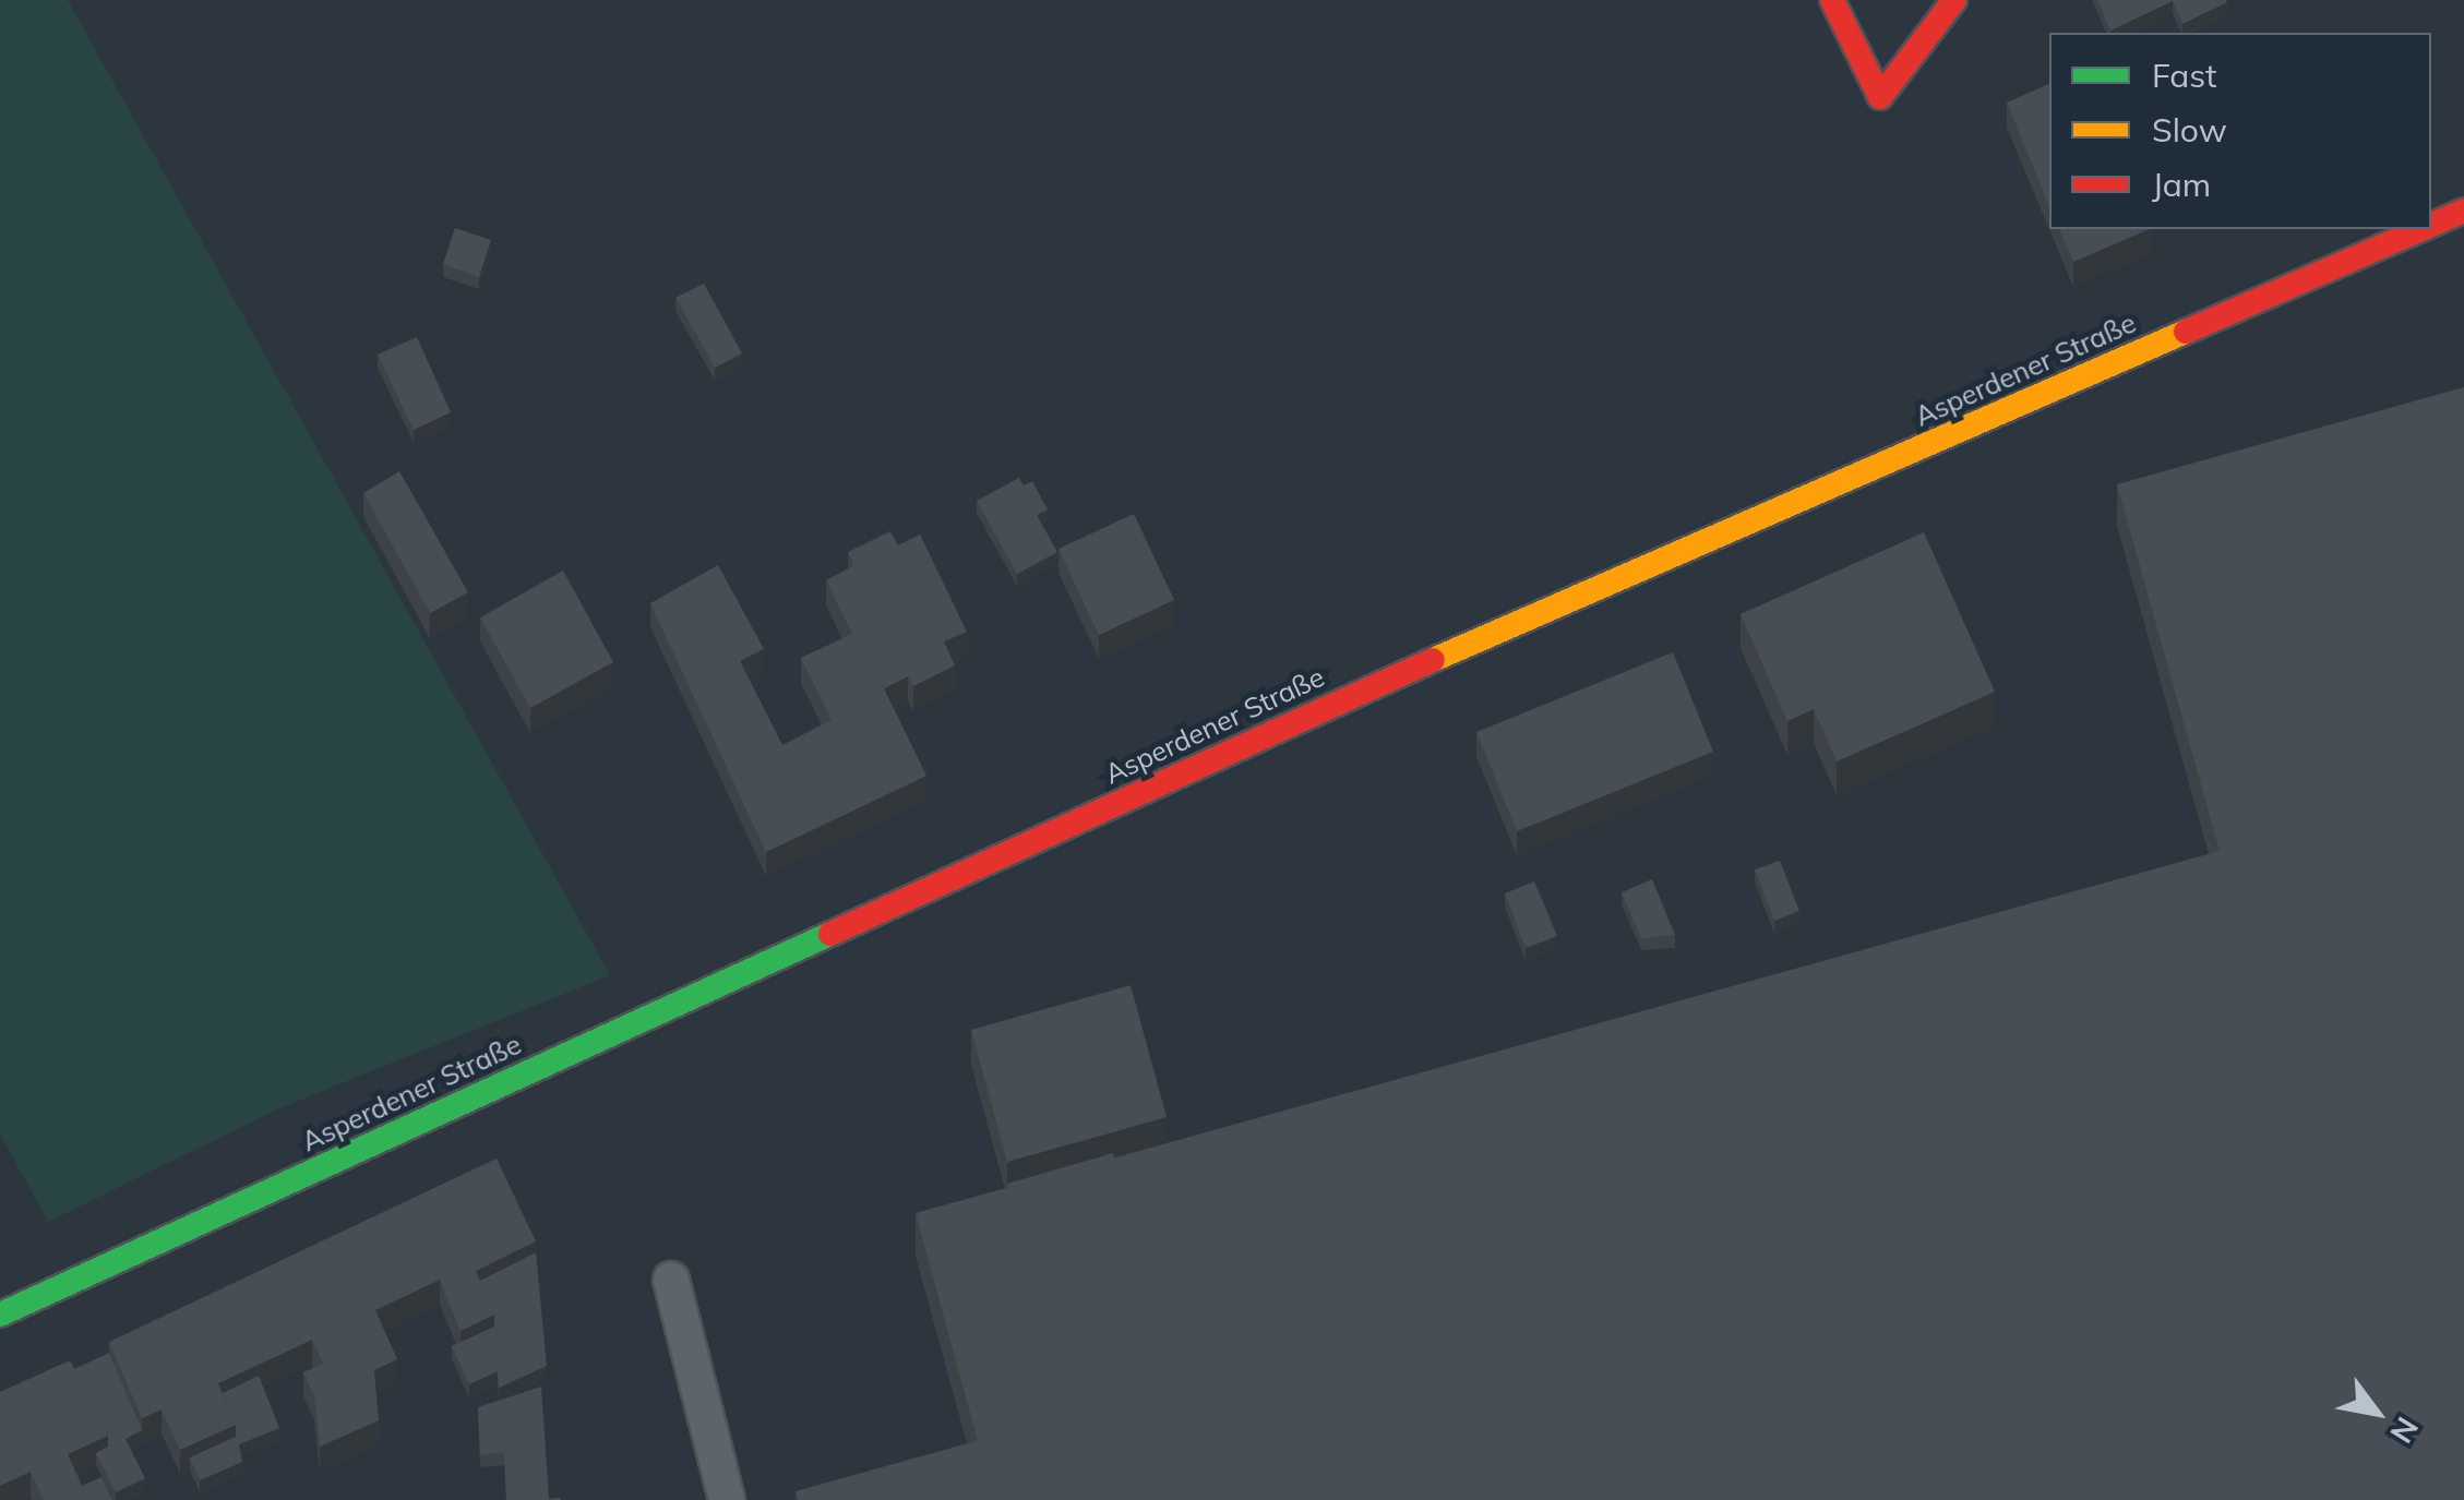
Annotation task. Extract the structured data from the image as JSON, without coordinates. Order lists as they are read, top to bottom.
{
  "streets": {
    "main road": ["Asperdener Straße"]
  },
  "legend": ["Fast", "Slow", "Jam"],
  "north": "bottom right"
}
